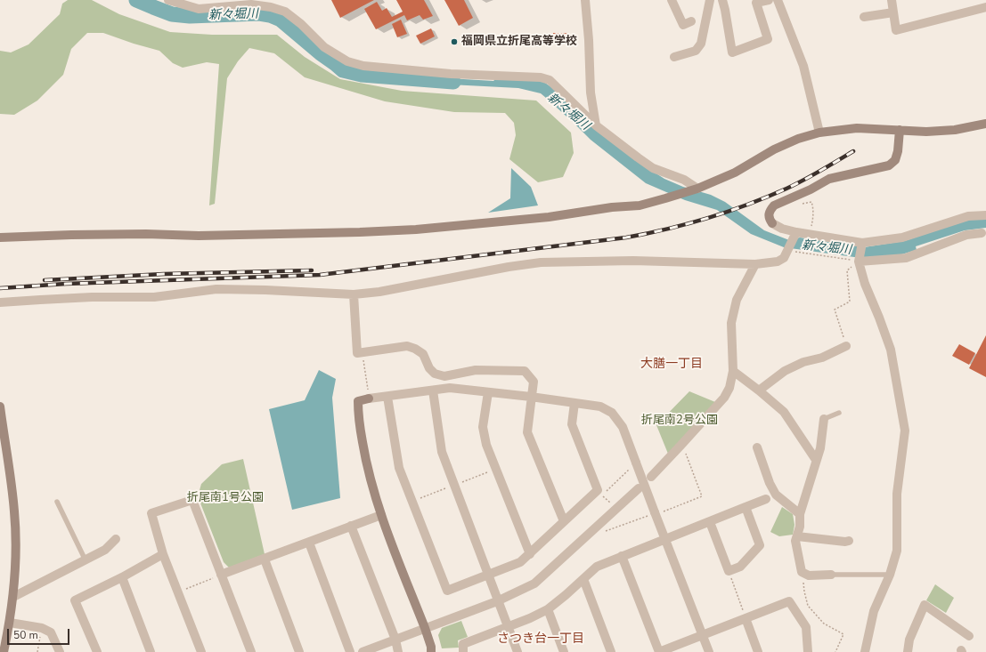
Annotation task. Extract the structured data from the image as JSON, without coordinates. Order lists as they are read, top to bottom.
{
  "districts": ["大膳一丁目", "さつき台一丁目"],
  "water": ["新々堀川"],
  "parks": ["折尾南2号公園", "折尾南1号公園"],
  "places": ["福岡県立折尾高等学校"],
  "scale_bar": "50 m"
}
